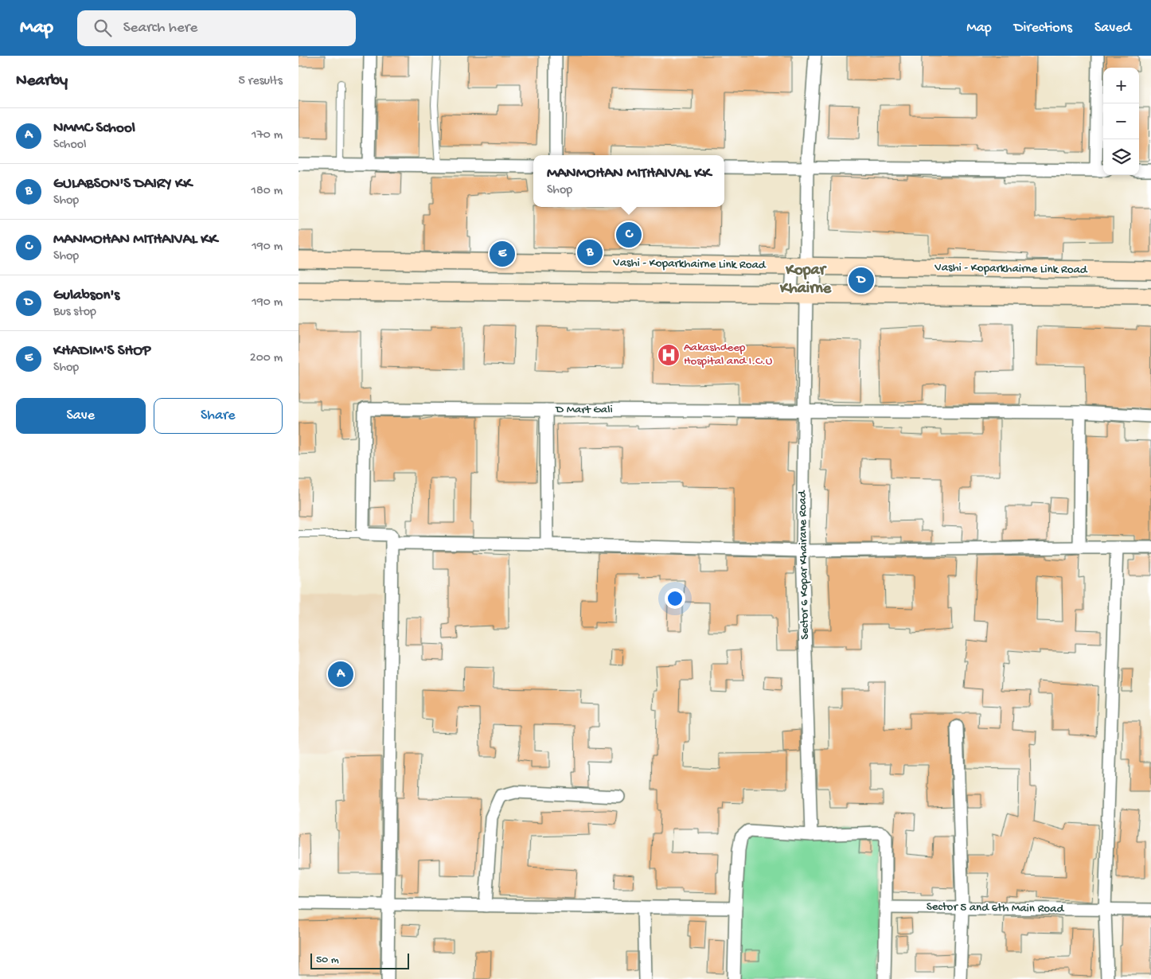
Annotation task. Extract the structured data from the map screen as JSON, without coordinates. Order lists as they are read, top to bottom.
{
  "streets": {
    "main road": ["Vashi - Koparkhairne Link Road"],
    "street": ["D Mart Gali", "Sector 6 Kopar Khairane Road", "Sector 5 and 6th Main Road"]
  },
  "crossings": [
    ["D Mart Gali", "Sector 6 Kopar Khairane Road"]
  ],
  "districts": ["Kopar Khairne"],
  "places": {
    "hospital": ["Aakashdeep Hospital and I.C.U"]
  },
  "scale_bar": "50 m",
  "page": {
    "header": "Map",
    "search": "Search here",
    "nav": ["Map", "Directions", "Saved"],
    "heading": ["Nearby", "5 results"],
    "map_buttons": ["+", "−"],
    "list": [
      {
        "mark": "A",
        "name": "NMMC School",
        "note": "School",
        "value": "170 m"
      },
      {
        "mark": "B",
        "name": "GULABSON'S DAIRY KK",
        "note": "Shop",
        "value": "180 m"
      },
      {
        "mark": "C",
        "name": "MANMOHAN MITHAIVAL KK",
        "note": "Shop",
        "value": "190 m"
      },
      {
        "mark": "D",
        "name": "Gulabson's",
        "note": "Bus stop",
        "value": "190 m"
      },
      {
        "mark": "E",
        "name": "KHADIM'S SHOP",
        "note": "Shop",
        "value": "200 m"
      }
    ],
    "popup": ["MANMOHAN MITHAIVAL KK", "Shop"],
    "pins": [
      "C",
      "B",
      "E",
      "D",
      "A"
    ],
    "buttons": ["Save", "Share"],
    "scale": "50 m"
  }
}
